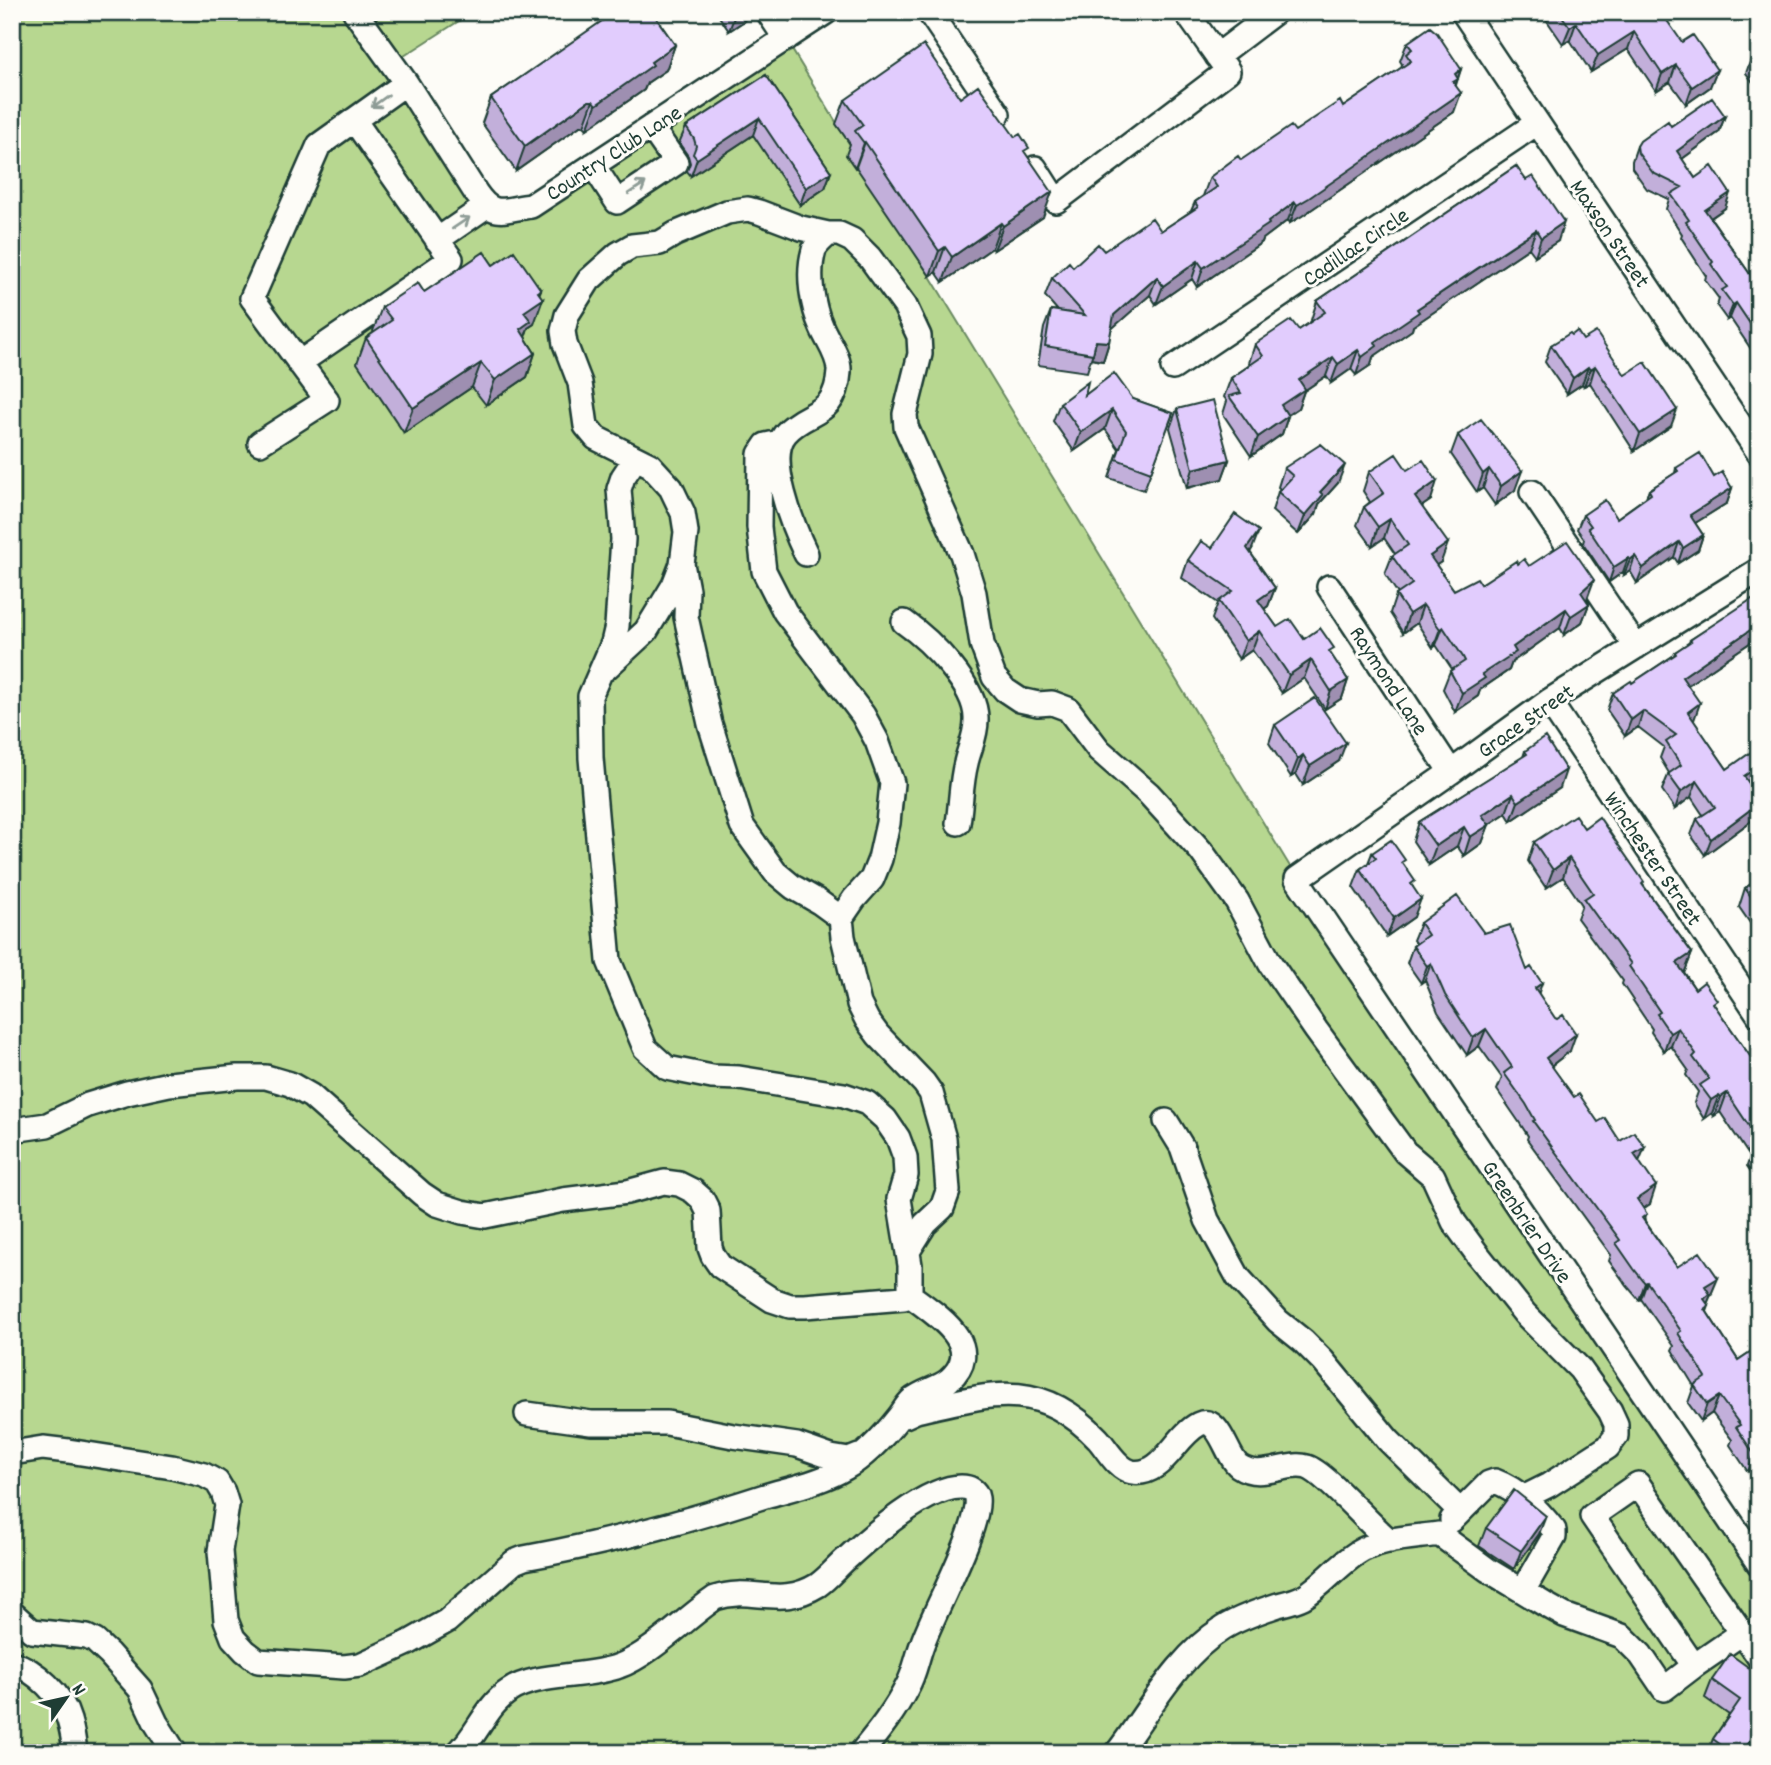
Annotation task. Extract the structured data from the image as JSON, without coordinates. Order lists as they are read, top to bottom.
{
  "streets": {
    "street": [
      "Country Club Lane",
      "Maxson Street",
      "Cadillac Circle",
      "Raymond Lane",
      "Grace Street",
      "Winchester Street",
      "Greenbrier Drive"
    ]
  },
  "crossings": [
    ["Maxson Street", "Cadillac Circle"],
    ["Raymond Lane", "Grace Street"],
    ["Grace Street", "Winchester Street"],
    ["Grace Street", "Greenbrier Drive"]
  ],
  "north": "top right"
}
